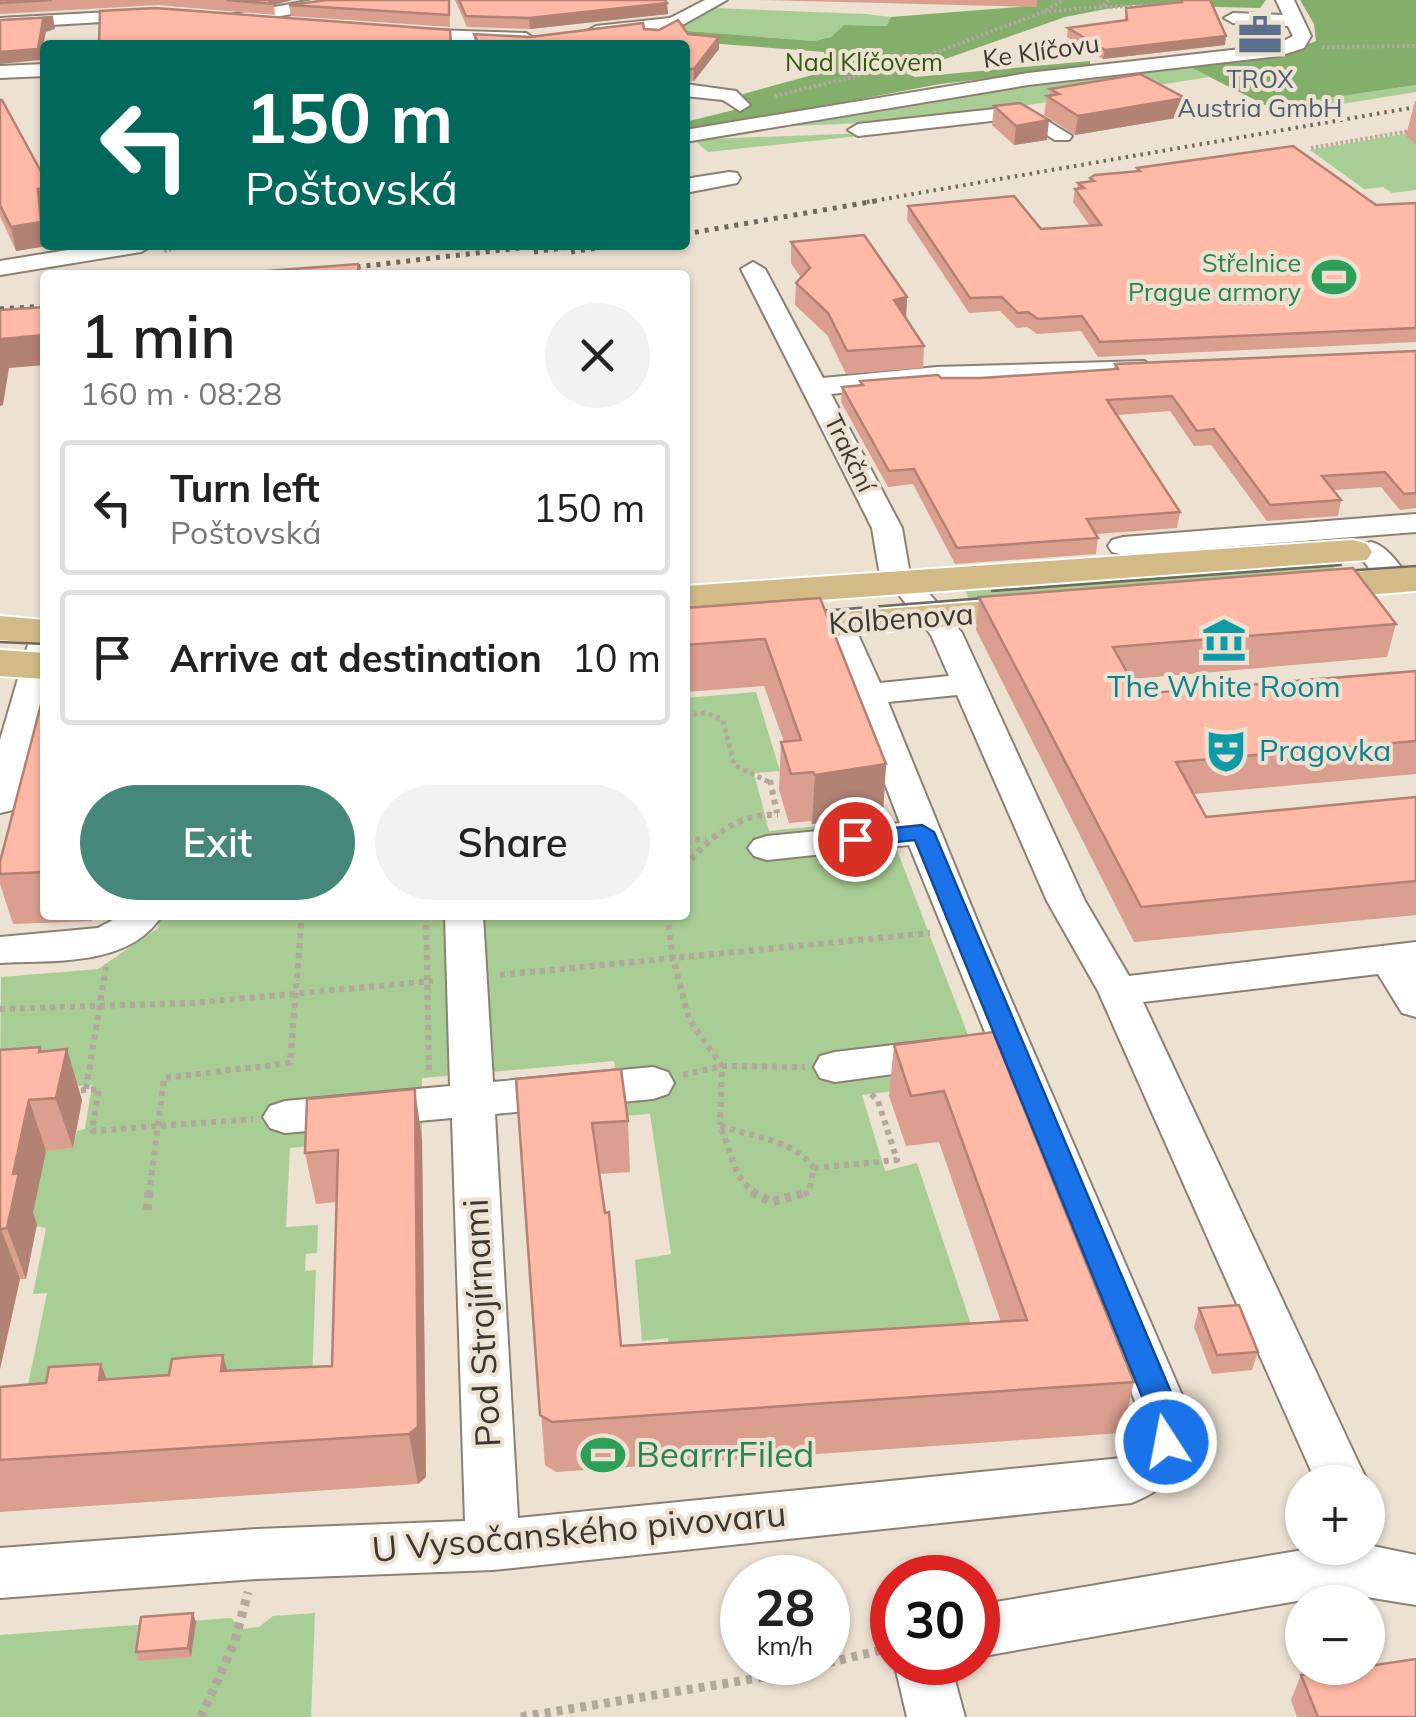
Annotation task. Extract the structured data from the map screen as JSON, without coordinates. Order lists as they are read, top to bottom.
{
  "streets": {
    "main road": ["Kolbenova"],
    "street": [
      "Ke Klíčovu",
      "Trakční",
      "Pod Strojírnami",
      "U Vysočanského pivovaru"
    ]
  },
  "crossings": [
    ["Trakční", "Kolbenova"],
    ["Pod Strojírnami", "U Vysočanského pivovaru"]
  ],
  "parks": ["Nad Klíčovem"],
  "places": {
    "office": ["TROX Austria GmbH"],
    "sports": ["Střelnice Prague armory", "BearrrFiled"],
    "museum": ["The White Room"],
    "theatre": ["Pragovka"]
  },
  "page": {
    "turn": ["150 m", "Poštovská"],
    "heading": ["1 min", "160 m · 08:28"],
    "list": [
      {
        "name": "Turn left",
        "note": "Poštovská",
        "value": "150 m"
      },
      {
        "name": "Arrive at destination",
        "value": "10 m"
      }
    ],
    "buttons": ["Exit", "Share"],
    "map_buttons": ["+", "−"],
    "speed": "28 km/h",
    "limit": "30"
  }
}
